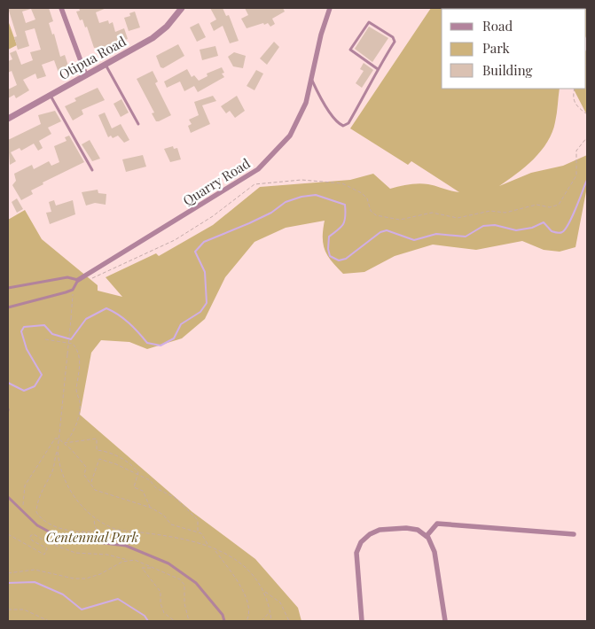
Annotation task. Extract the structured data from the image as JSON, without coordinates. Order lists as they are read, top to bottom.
{
  "streets": {
    "street": ["Otipua Road", "Quarry Road"]
  },
  "parks": ["Centennial Park"],
  "legend": ["Road", "Park", "Building"]
}
